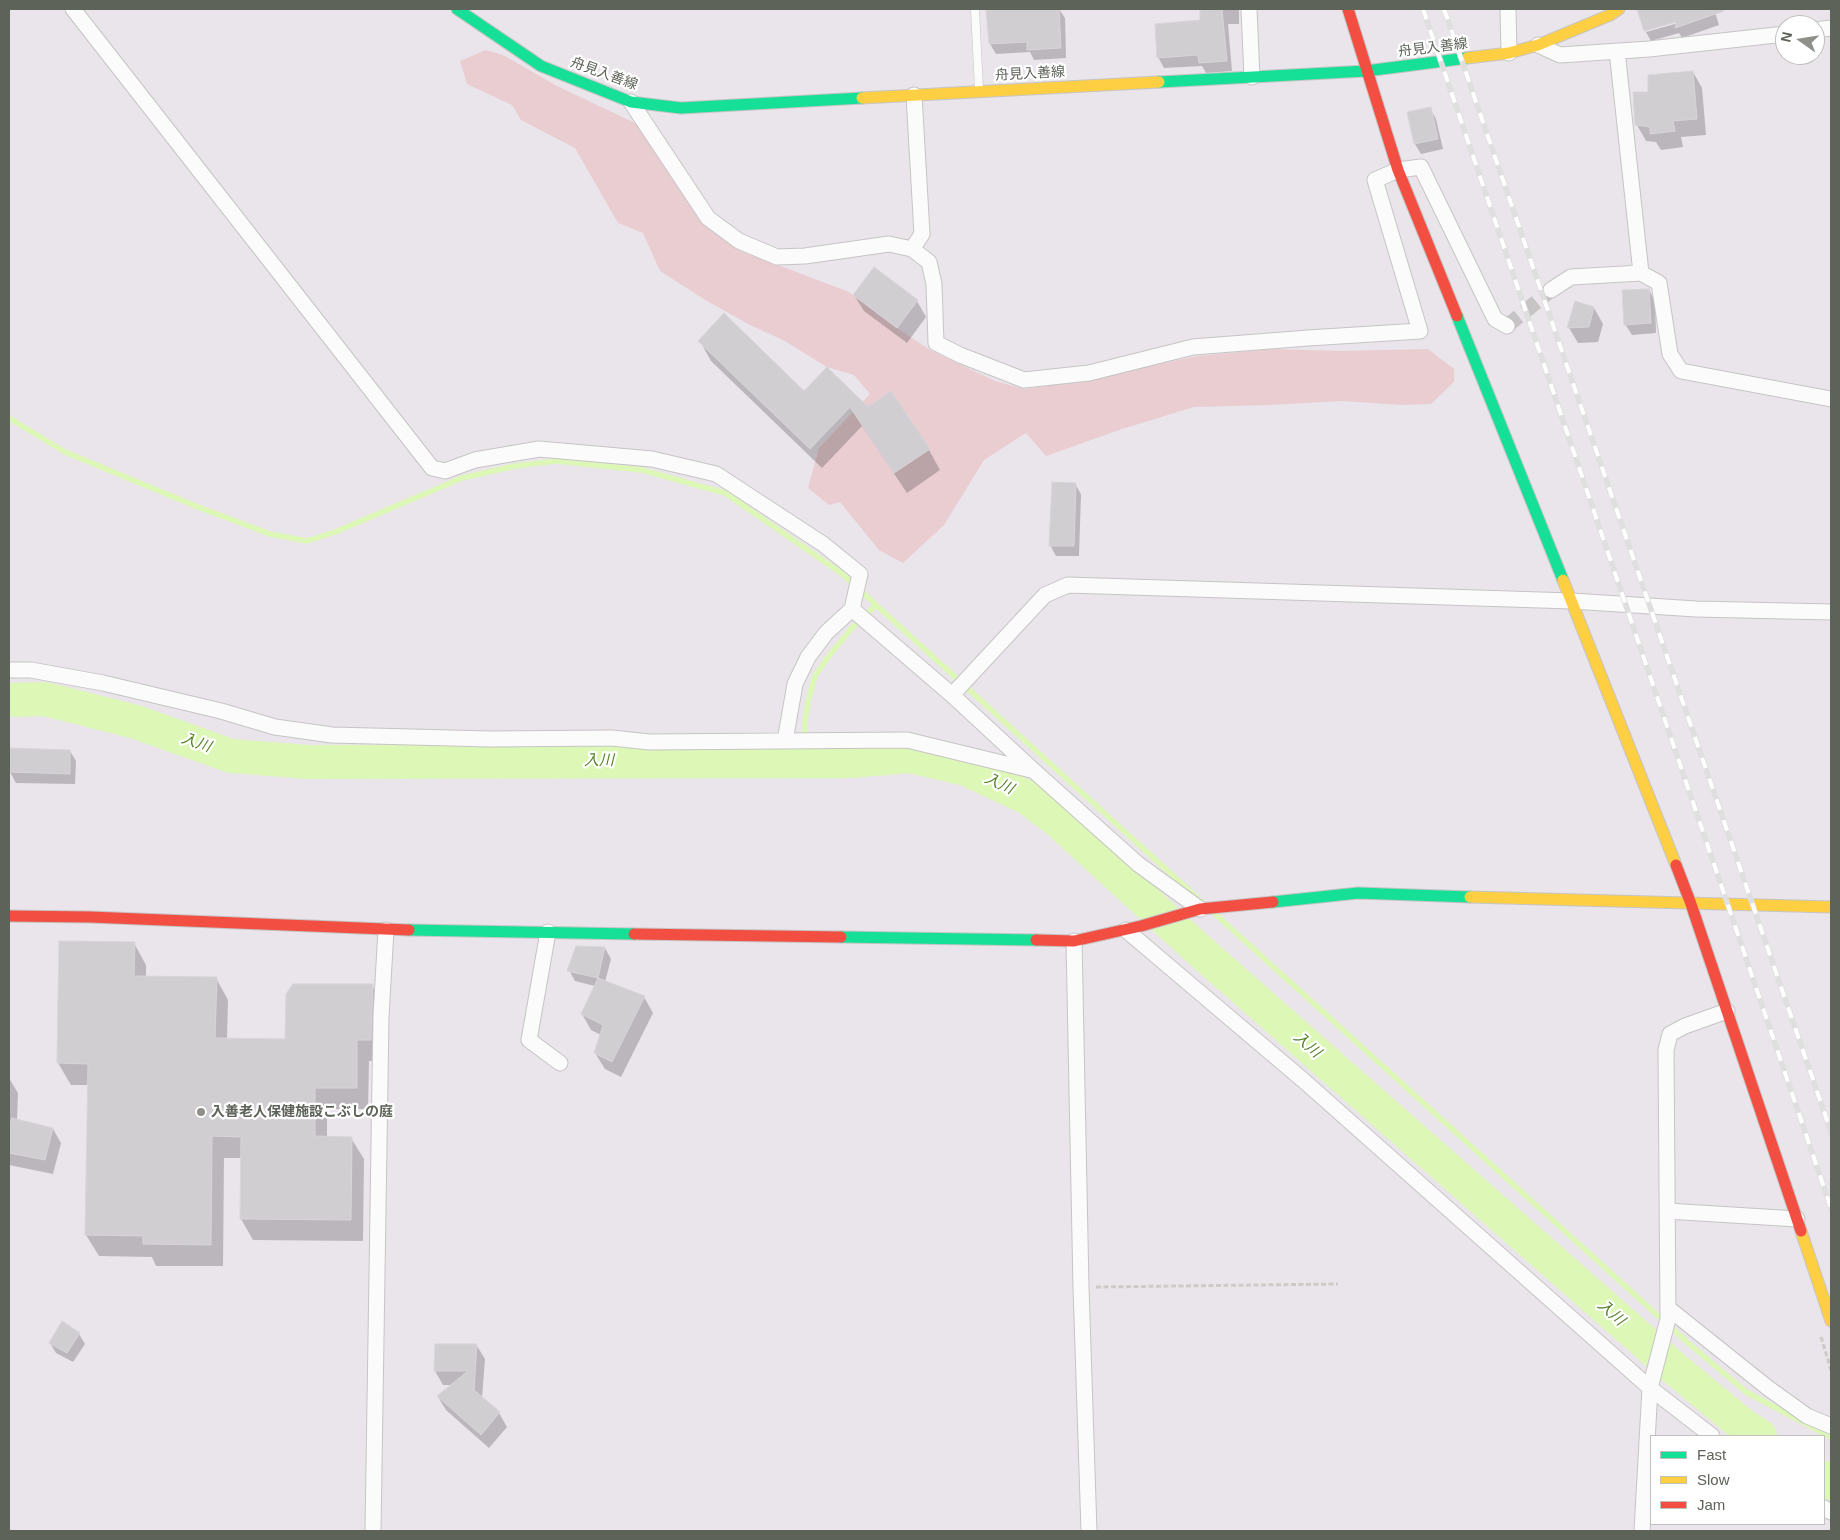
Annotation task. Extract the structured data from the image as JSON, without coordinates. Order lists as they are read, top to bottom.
{
  "streets": {
    "street": ["舟見入善線"]
  },
  "water": ["入川"],
  "places": ["入善老人保健施設こぶしの庭"],
  "legend": ["Fast", "Slow", "Jam"],
  "north": "left"
}
